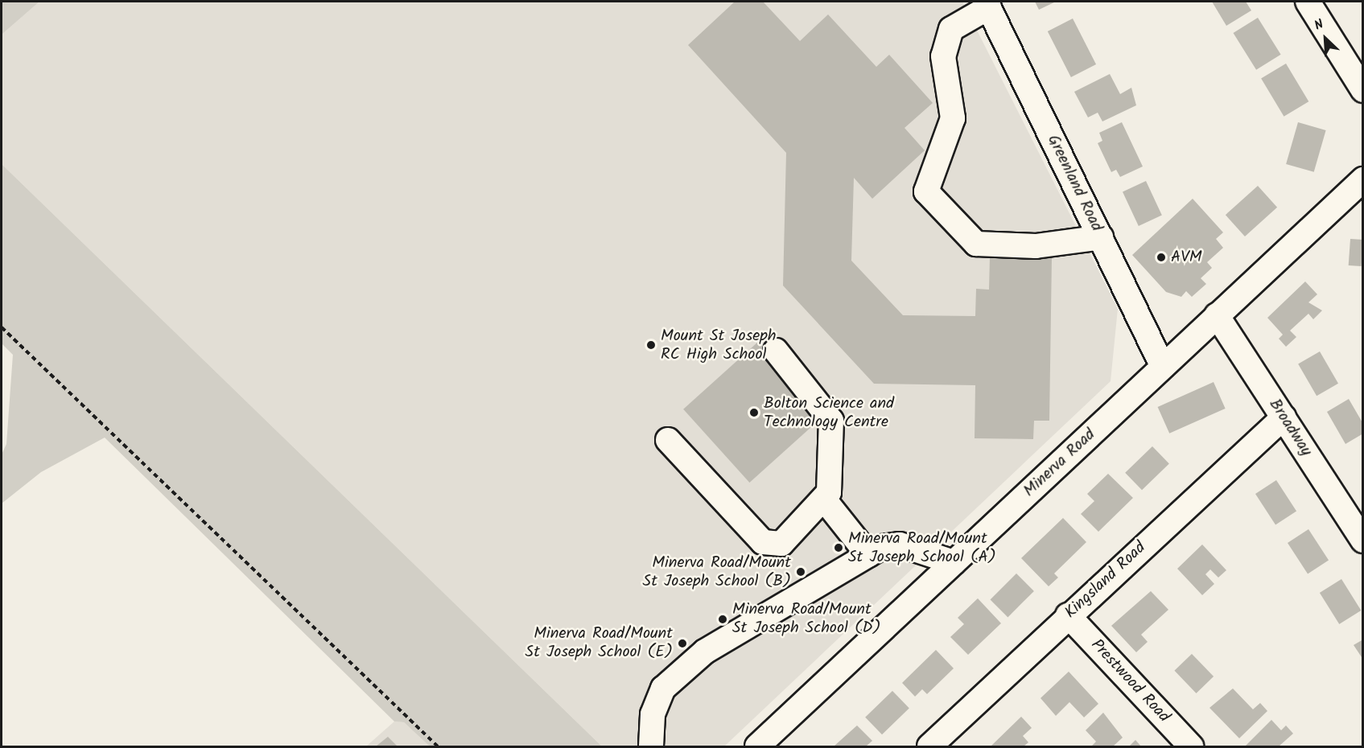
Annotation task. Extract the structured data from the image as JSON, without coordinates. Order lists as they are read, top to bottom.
{
  "streets": {
    "street": [
      "Greenland Road",
      "Broadway",
      "Minerva Road",
      "Kingsland Road",
      "Prestwood Road"
    ]
  },
  "crossings": [
    ["Greenland Road", "Minerva Road"],
    ["Broadway", "Minerva Road"],
    ["Broadway", "Kingsland Road"],
    ["Kingsland Road", "Prestwood Road"]
  ],
  "places": [
    "AVM",
    "Mount St Joseph RC High School",
    "Bolton Science and Technology Centre",
    "Minerva Road/Mount St Joseph School (A)",
    "Minerva Road/Mount St Joseph School (B)",
    "Minerva Road/Mount St Joseph School (D)",
    "Minerva Road/Mount St Joseph School (E)"
  ],
  "north": "top left"
}
